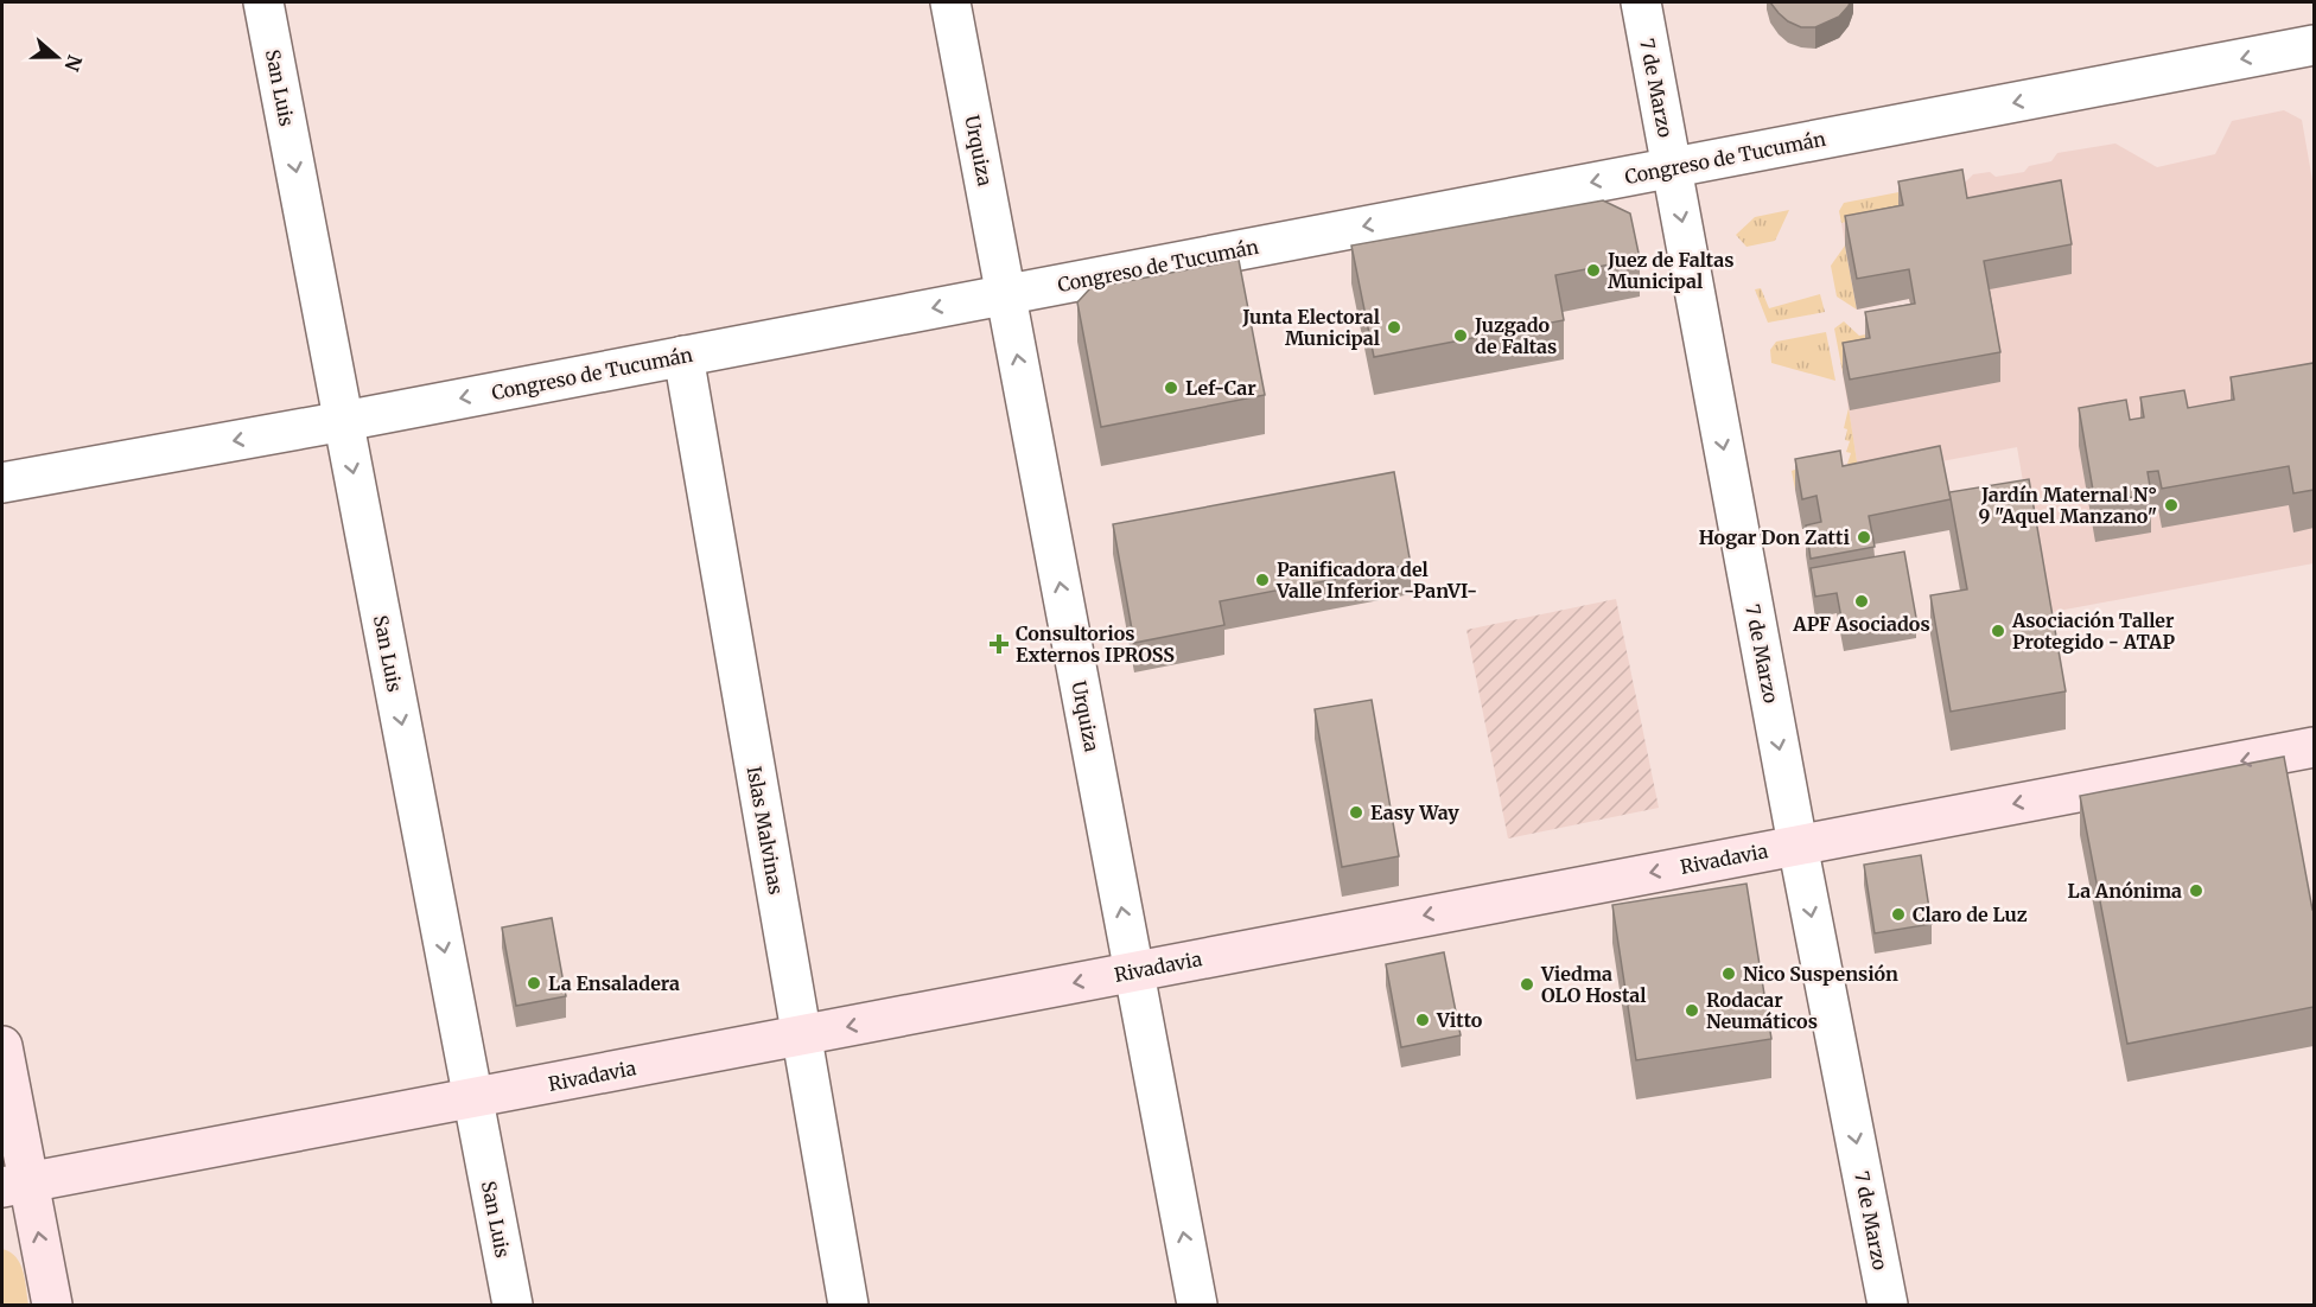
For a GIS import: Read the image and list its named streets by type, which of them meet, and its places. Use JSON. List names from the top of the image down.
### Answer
{
  "streets": {
    "main road": ["Rivadavia"],
    "street": [
      "San Luis",
      "7 de Marzo",
      "Urquiza",
      "Congreso de Tucumán",
      "Islas Malvinas"
    ]
  },
  "crossings": [
    ["San Luis", "Congreso de Tucumán"],
    ["San Luis", "Rivadavia"],
    ["7 de Marzo", "Congreso de Tucumán"],
    ["7 de Marzo", "Rivadavia"],
    ["Urquiza", "Congreso de Tucumán"],
    ["Urquiza", "Rivadavia"],
    ["Congreso de Tucumán", "Islas Malvinas"],
    ["Islas Malvinas", "Rivadavia"]
  ],
  "one_way": [
    "San Luis",
    "7 de Marzo",
    "Urquiza",
    "Congreso de Tucumán",
    "Rivadavia"
  ],
  "places": {
    "other": [
      "Juez de Faltas Municipal",
      "Junta Electoral Municipal",
      "Juzgado de Faltas",
      "Lef-Car",
      "Jardín Maternal N° 9 \"Aquel Manzano\"",
      "Hogar Don Zatti",
      "Panificadora del Valle Inferior -PanVI-",
      "APF Asociados",
      "Asociación Taller Protegido - ATAP",
      "Easy Way",
      "La Anónima",
      "Claro de Luz",
      "Nico Suspensión",
      "La Ensaladera",
      "Viedma OLO Hostal",
      "Rodacar Neumáticos",
      "Vitto"
    ],
    "health": ["Consultorios Externos IPROSS"]
  },
  "north": "right"
}
